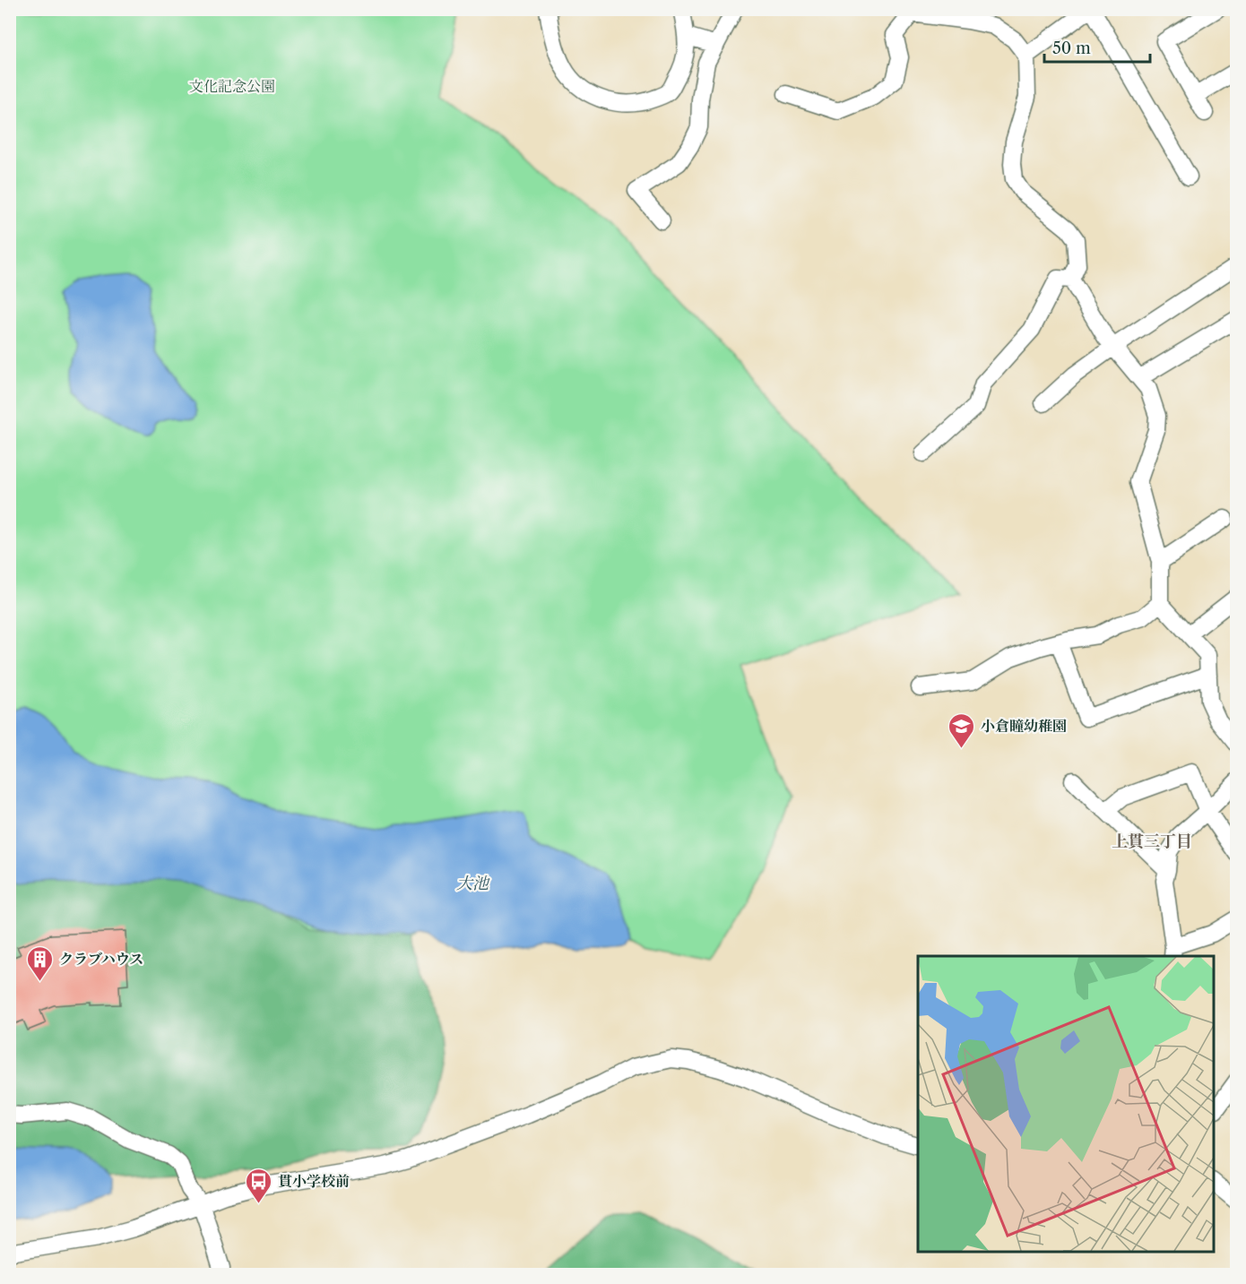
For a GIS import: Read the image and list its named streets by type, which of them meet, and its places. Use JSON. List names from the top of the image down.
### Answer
{
  "districts": ["上貫三丁目"],
  "water": ["大池"],
  "parks": ["文化記念公園"],
  "places": {
    "school or university": ["小倉瞳幼稚園"],
    "building": ["クラブハウス"],
    "bus stop": ["貫小学校前"]
  },
  "scale_bar": "50 m"
}
